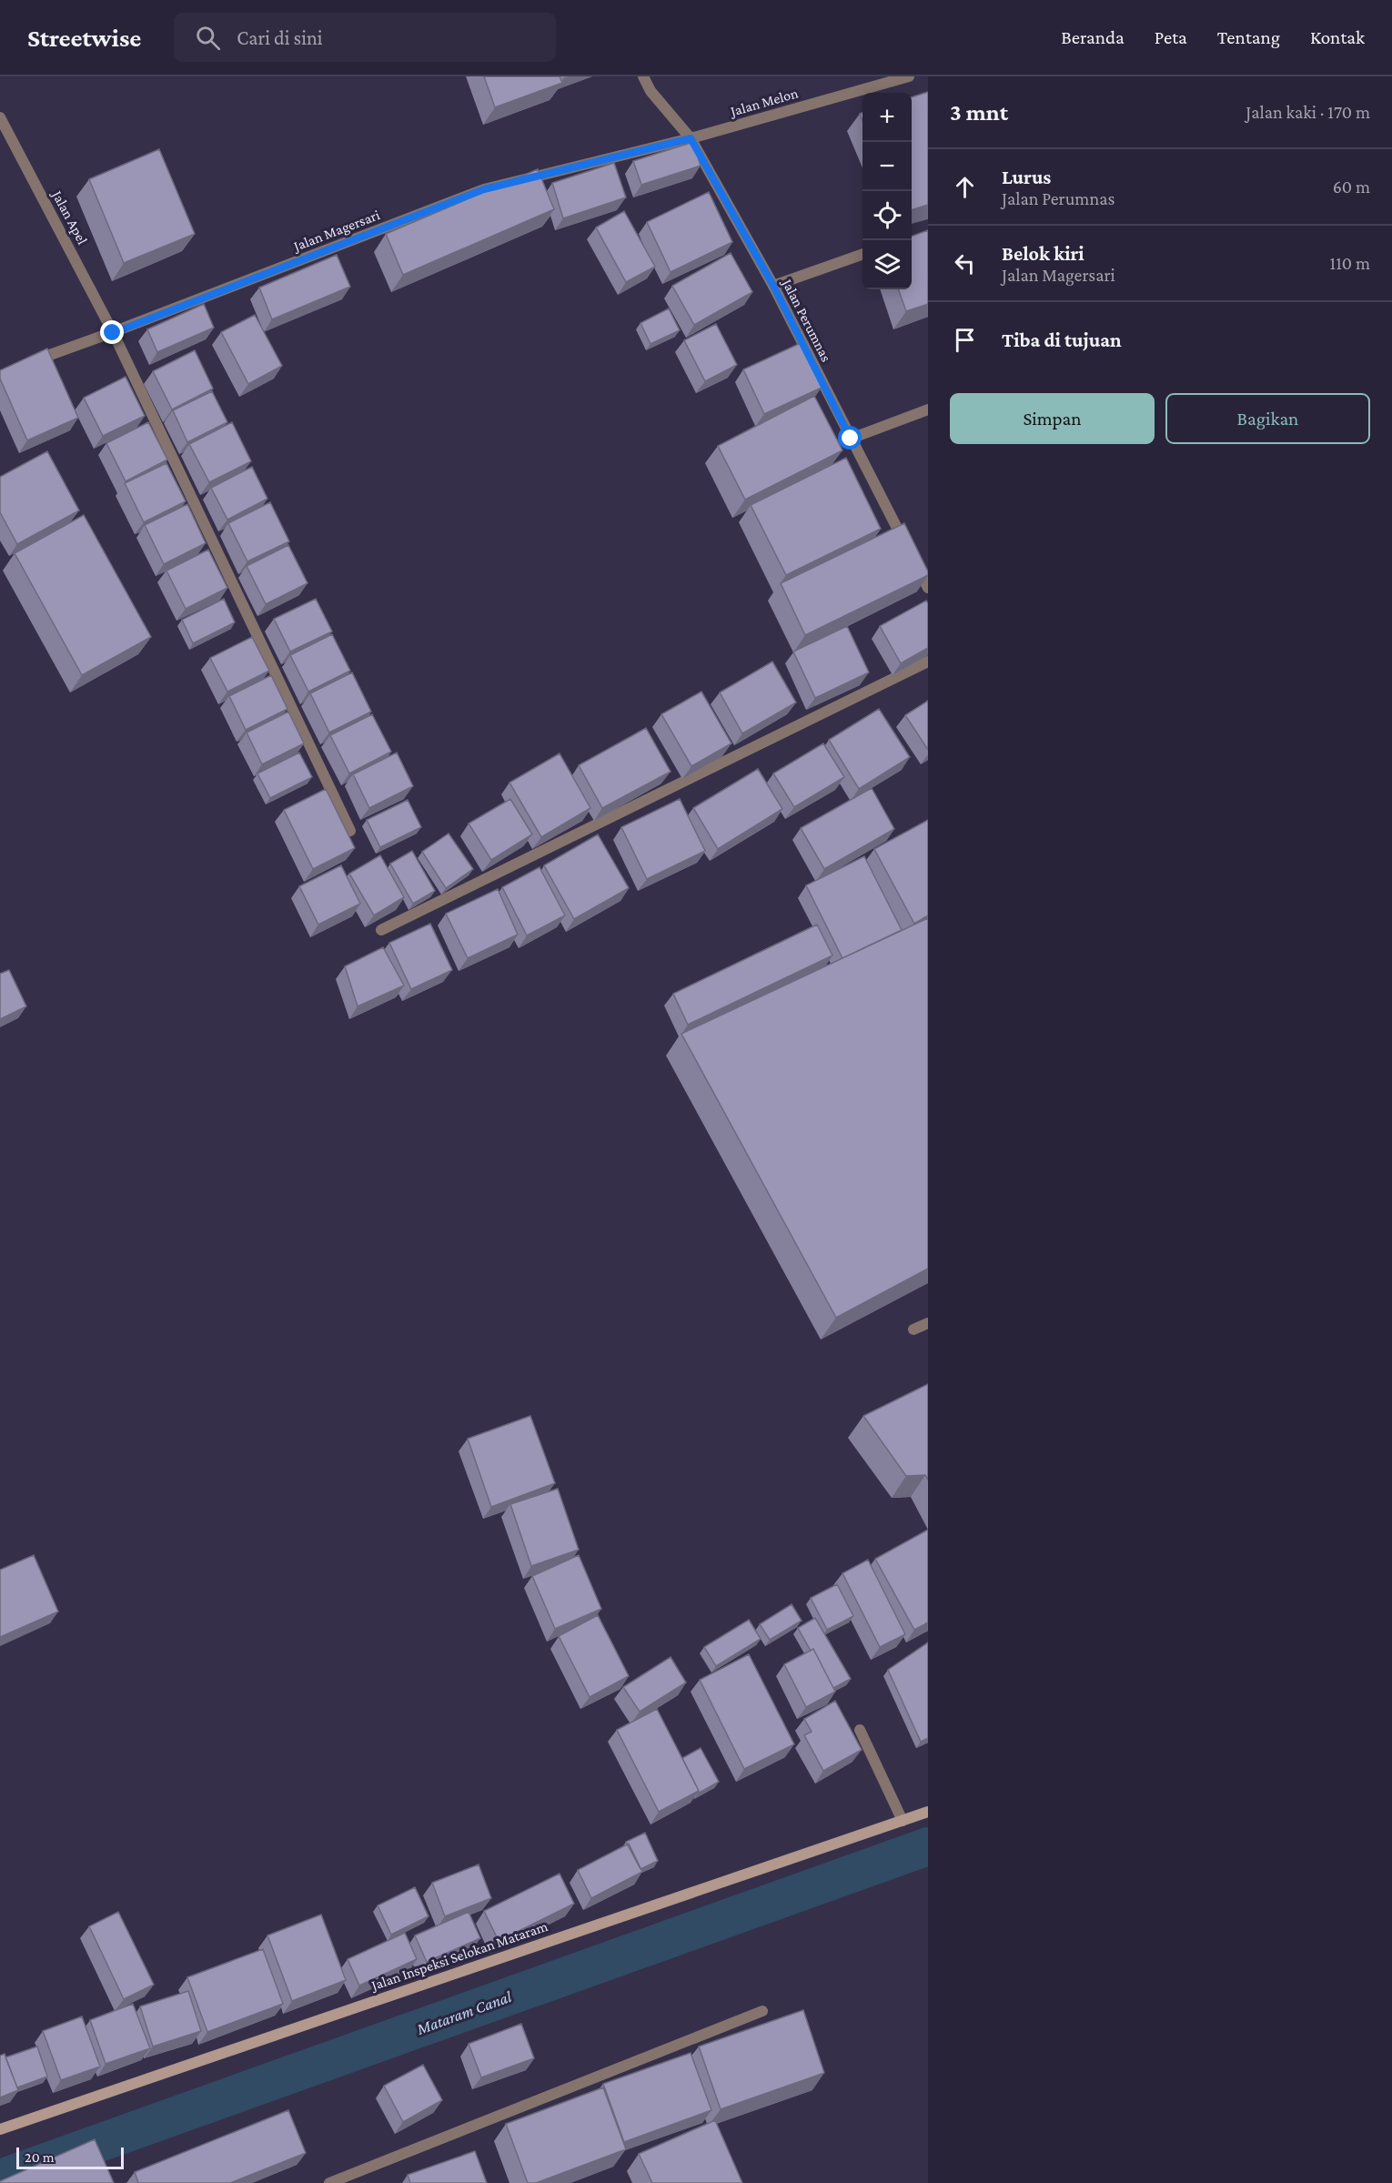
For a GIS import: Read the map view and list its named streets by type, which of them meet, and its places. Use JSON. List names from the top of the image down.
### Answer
{
  "streets": {
    "main road": ["Jalan Inspeksi Selokan Mataram"],
    "street": [
      "Jalan Melon",
      "Jalan Apel",
      "Jalan Magersari",
      "Jalan Perumnas"
    ]
  },
  "crossings": [
    ["Jalan Melon", "Jalan Magersari"],
    ["Jalan Melon", "Jalan Perumnas"],
    ["Jalan Apel", "Jalan Magersari"],
    ["Jalan Magersari", "Jalan Perumnas"]
  ],
  "water": ["Mataram Canal"],
  "scale_bar": "20 m",
  "page": {
    "header": "Streetwise",
    "search": "Cari di sini",
    "nav": [
      "Beranda",
      "Peta",
      "Tentang",
      "Kontak"
    ],
    "heading": ["3 mnt", "Jalan kaki · 170 m"],
    "map_buttons": ["+", "−"],
    "list": [
      ["Lurus", "Jalan Perumnas", "60 m"],
      ["Belok kiri", "Jalan Magersari", "110 m"],
      "Tiba di tujuan"
    ],
    "buttons": ["Simpan", "Bagikan"],
    "scale": "20 m"
  }
}
